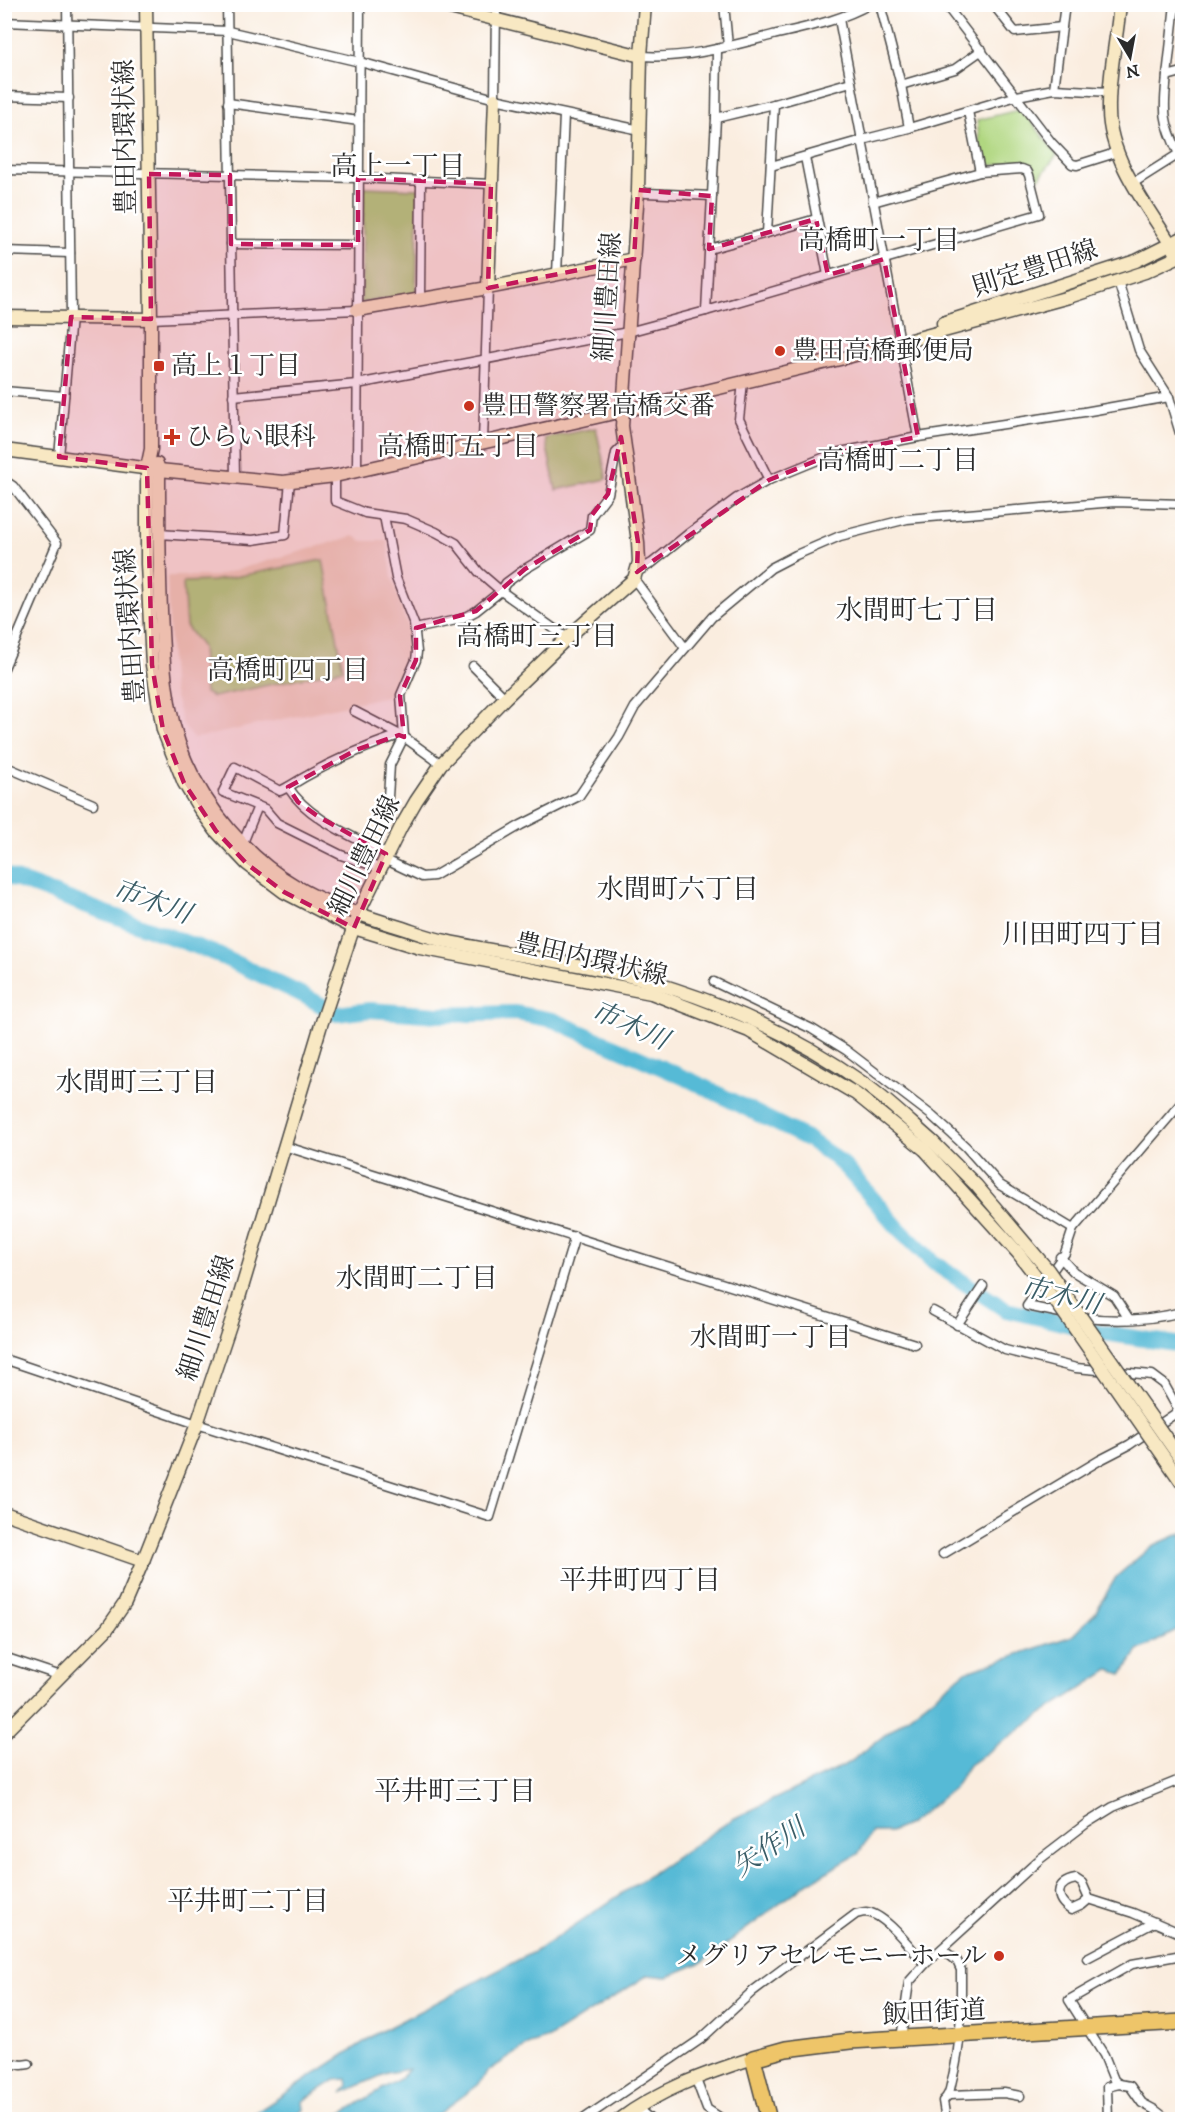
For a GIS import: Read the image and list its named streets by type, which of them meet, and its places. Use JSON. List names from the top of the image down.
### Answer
{
  "streets": {
    "highway": ["飯田街道"],
    "street": ["豊田内環状線", "則定豊田線", "細川豊田線"]
  },
  "crossings": [
    ["豊田内環状線", "則定豊田線"],
    ["豊田内環状線", "細川豊田線"],
    ["則定豊田線", "細川豊田線"]
  ],
  "districts": [
    "高上一丁目",
    "高橋町一丁目",
    "高橋町五丁目",
    "高橋町二丁目",
    "水間町七丁目",
    "高橋町三丁目",
    "高橋町四丁目",
    "水間町六丁目",
    "川田町四丁目",
    "水間町三丁目",
    "水間町二丁目",
    "水間町一丁目",
    "平井町四丁目",
    "平井町三丁目",
    "平井町二丁目"
  ],
  "water": ["市木川", "矢作川"],
  "places": {
    "other": ["豊田高橋郵便局", "豊田警察署高橋交番", "メグリアセレモニーホール"],
    "transit": ["高上１丁目"],
    "health": ["ひらい眼科"]
  },
  "north": "bottom"
}
